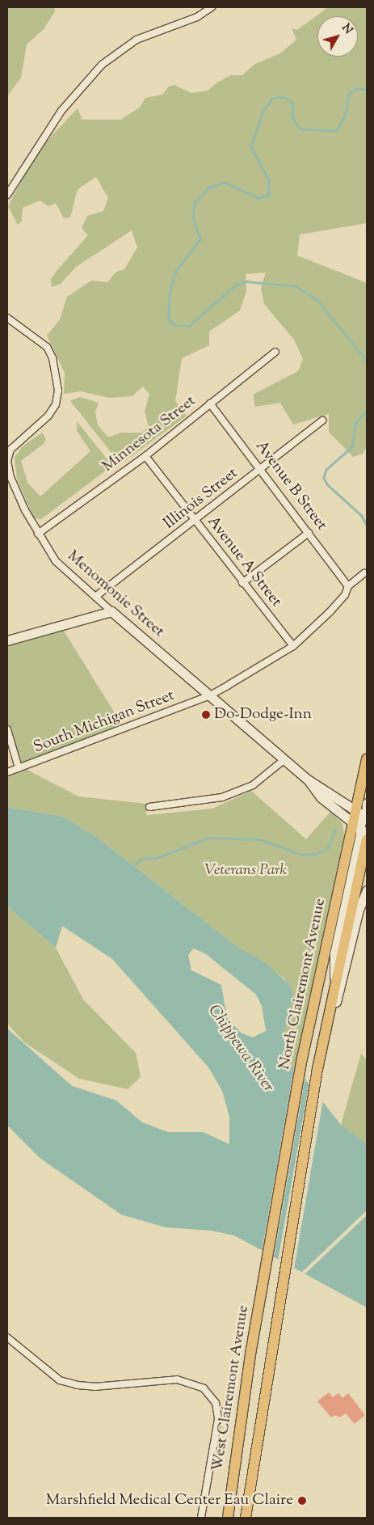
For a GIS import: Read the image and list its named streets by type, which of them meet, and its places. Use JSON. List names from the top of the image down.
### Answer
{
  "streets": {
    "main road": ["Menomonie Street", "North Clairemont Avenue", "West Clairemont Avenue"],
    "street": [
      "Minnesota Street",
      "Avenue B Street",
      "Illinois Street",
      "Avenue A Street",
      "South Michigan Street"
    ]
  },
  "crossings": [
    ["Minnesota Street", "Avenue B Street"],
    ["Minnesota Street", "Avenue A Street"],
    ["Minnesota Street", "Menomonie Street"],
    ["Avenue B Street", "Illinois Street"],
    ["Avenue B Street", "South Michigan Street"],
    ["Illinois Street", "Avenue A Street"],
    ["Illinois Street", "Menomonie Street"],
    ["Avenue A Street", "South Michigan Street"],
    ["Menomonie Street", "South Michigan Street"],
    ["Menomonie Street", "North Clairemont Avenue"],
    ["North Clairemont Avenue", "West Clairemont Avenue"]
  ],
  "water": ["Chippewa River"],
  "parks": ["Veterans Park"],
  "places": ["Do-Dodge-Inn", "Marshfield Medical Center Eau Claire"],
  "north": "top right"
}
